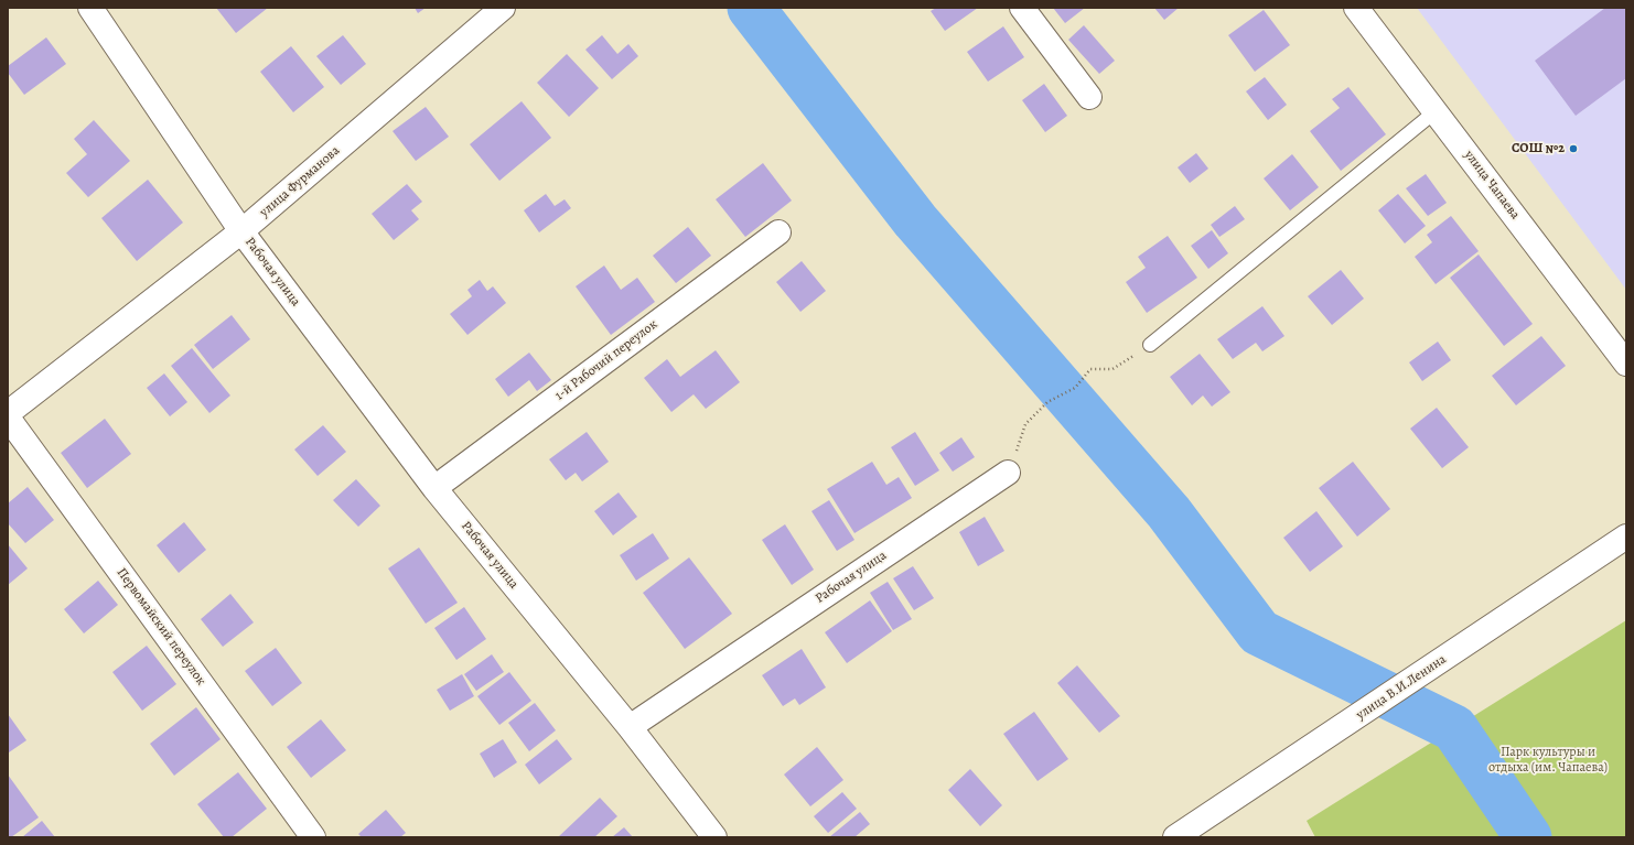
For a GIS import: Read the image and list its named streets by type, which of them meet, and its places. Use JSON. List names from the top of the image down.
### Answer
{
  "streets": {
    "street": [
      "улица Фурманова",
      "улица Чапаева",
      "Рабочая улица",
      "1-й Рабочий переулок",
      "Первомайский переулок",
      "улица В.И.Ленина"
    ]
  },
  "crossings": [
    ["улица Фурманова", "Рабочая улица"],
    ["Рабочая улица", "1-й Рабочий переулок"]
  ],
  "parks": ["Парк культуры и отдыха (им. Чапаева)"],
  "places": ["СОШ №2"]
}
